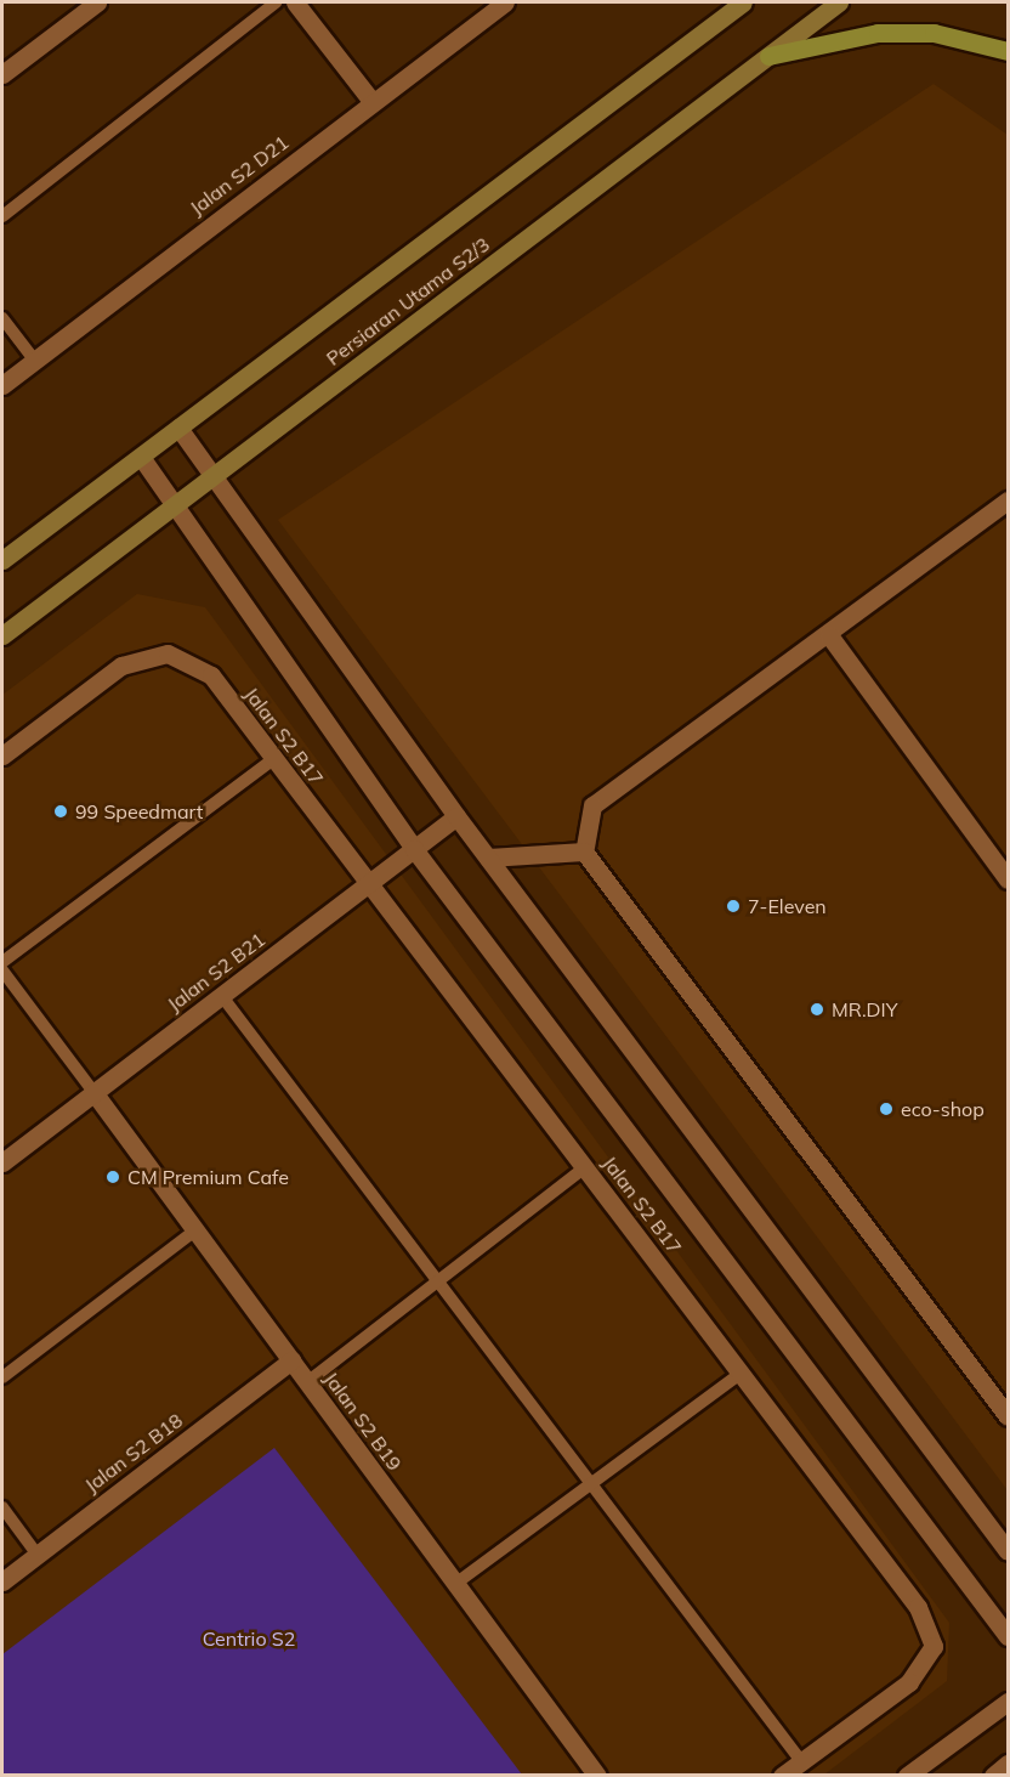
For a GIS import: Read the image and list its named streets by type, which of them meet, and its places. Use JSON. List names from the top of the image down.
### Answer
{
  "streets": {
    "main road": ["Persiaran Utama S2/3"],
    "street": [
      "Jalan S2 D21",
      "Jalan S2 B17",
      "Jalan S2 B21",
      "Jalan S2 B19",
      "Jalan S2 B18"
    ]
  },
  "crossings": [
    ["Jalan S2 B17", "Jalan S2 B21"],
    ["Jalan S2 B21", "Jalan S2 B19"],
    ["Jalan S2 B19", "Jalan S2 B18"]
  ],
  "parks": ["Centrio S2"],
  "places": [
    "99 Speedmart",
    "7-Eleven",
    "MR.DIY",
    "eco-shop",
    "CM Premium Cafe"
  ]
}
